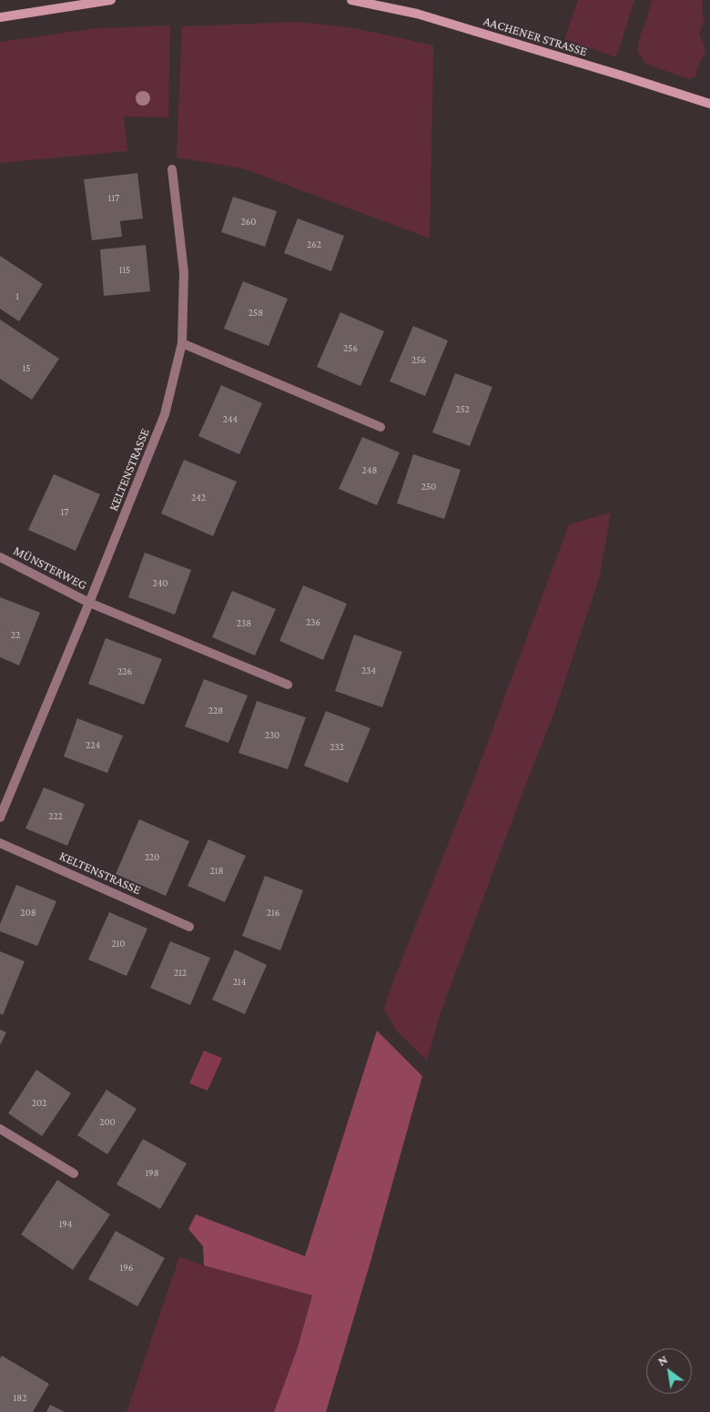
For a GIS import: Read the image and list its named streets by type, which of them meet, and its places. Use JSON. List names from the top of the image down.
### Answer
{
  "streets": {
    "main road": ["AACHENER STRASSE"],
    "street": ["KELTENSTRASSE", "MÜNSTERWEG"]
  },
  "crossings": [
    ["KELTENSTRASSE", "MÜNSTERWEG"]
  ],
  "house_numbers": [
    "117",
    "260",
    "262",
    "115",
    "1",
    "258",
    "256",
    "256",
    "15",
    "252",
    "244",
    "248",
    "250",
    "242",
    "17",
    "240",
    "236",
    "238",
    "22",
    "234",
    "226",
    "228",
    "230",
    "224",
    "232",
    "222",
    "220",
    "218",
    "208",
    "216",
    "210",
    "212",
    "214",
    "202",
    "200",
    "198",
    "194",
    "196",
    "182"
  ],
  "north": "top left"
}
